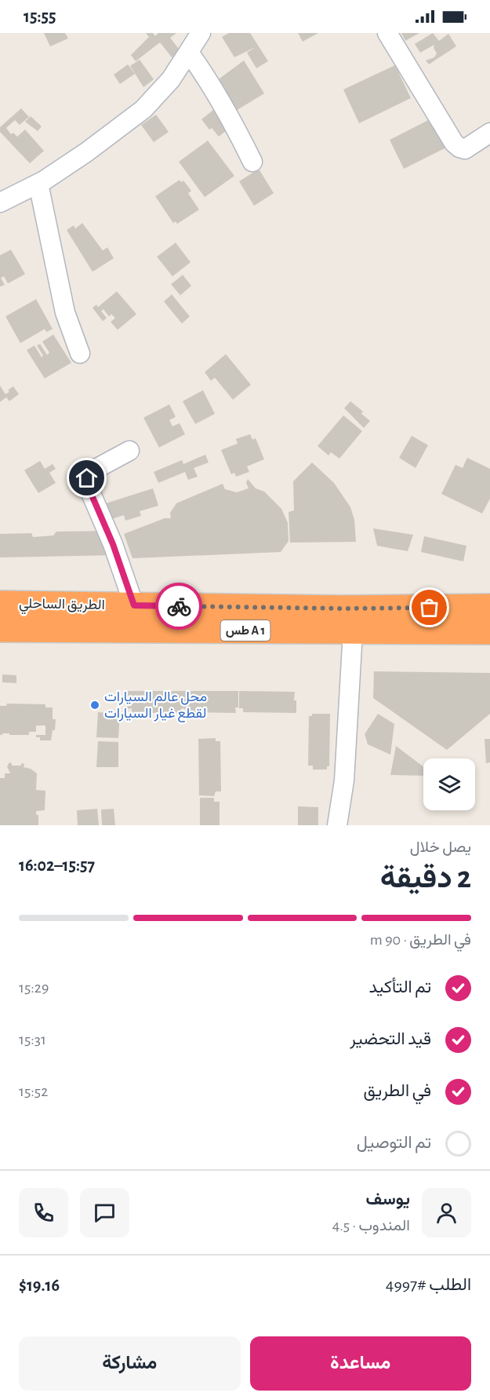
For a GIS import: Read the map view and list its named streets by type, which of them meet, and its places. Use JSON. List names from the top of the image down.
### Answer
{
  "streets": {
    "highway": ["الطريق الساحلي", "طس A 1"]
  },
  "places": ["محل عالم السيارات لقطع غيار السيارات"],
  "page": {
    "status": "15:55",
    "heading": ["2 دقيقة", "يصل خلال", "15:57–16:02"],
    "panel": [
      "يوسف",
      "المندوب · 4.5",
      "الطلب #4997",
      "$19.16"
    ],
    "bar": "في الطريق · 90 m",
    "list": [
      ["تم التأكيد", "15:29"],
      ["قيد التحضير", "15:31"],
      ["في الطريق", "15:52"],
      "تم التوصيل"
    ],
    "buttons": ["مساعدة", "مشاركة"]
  }
}
